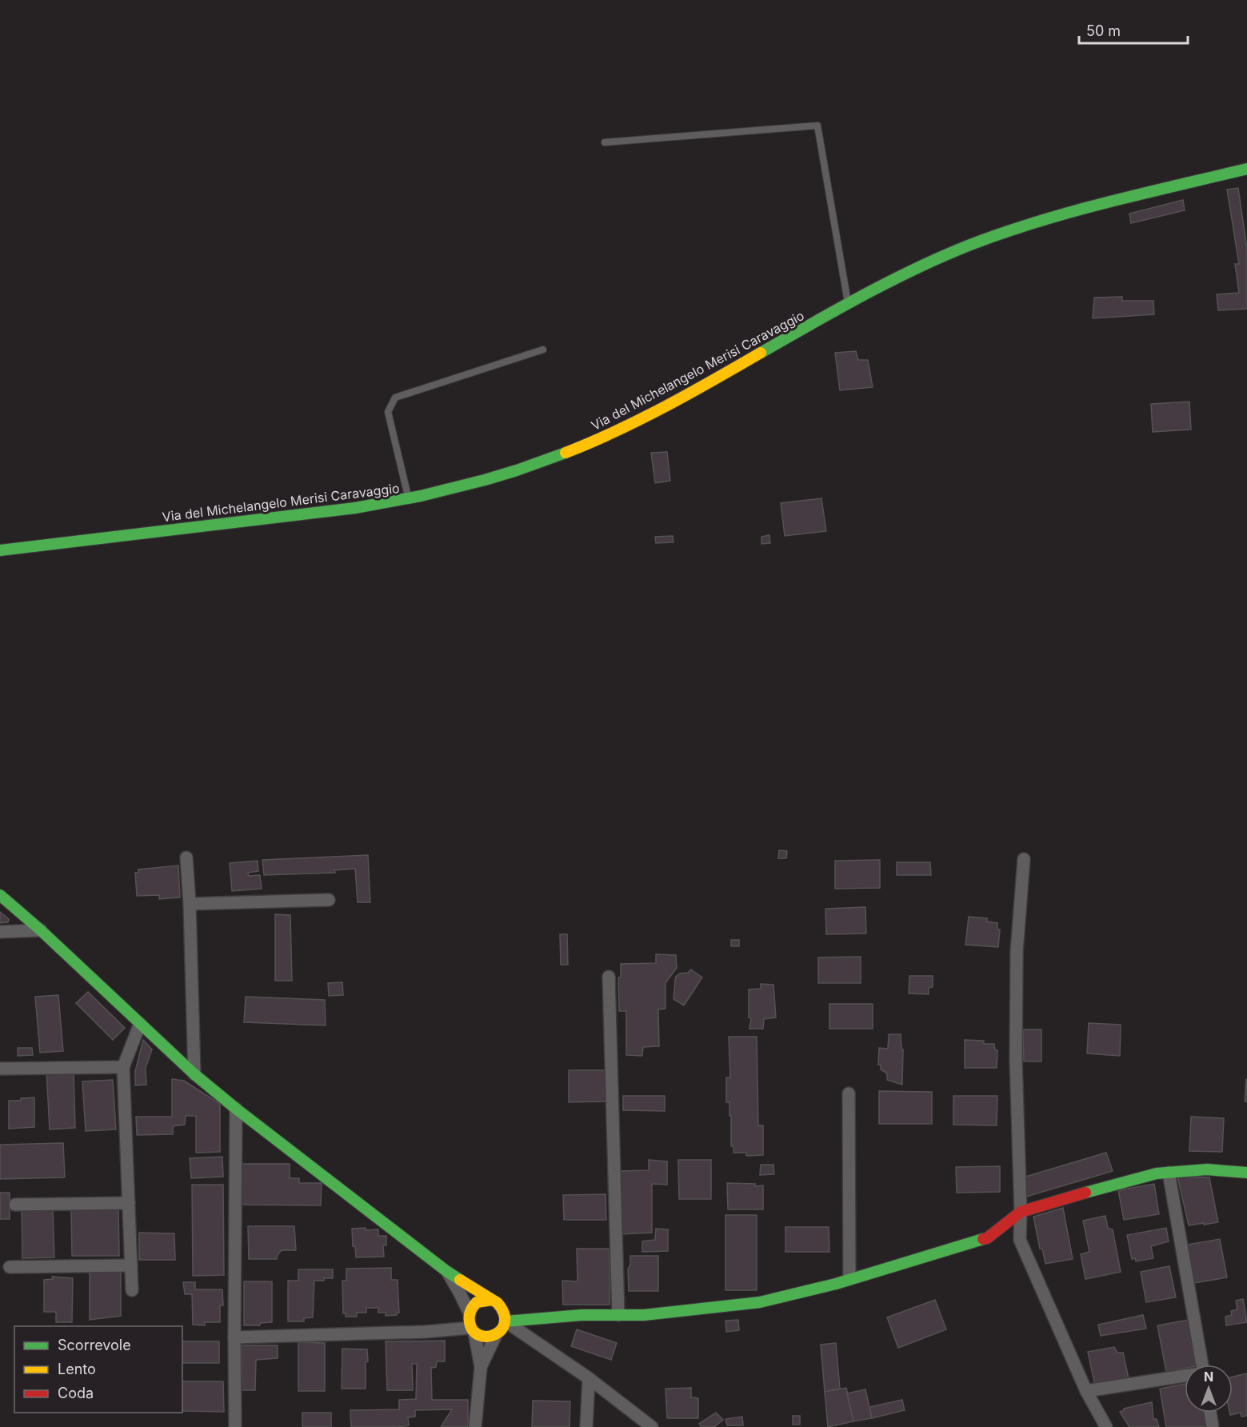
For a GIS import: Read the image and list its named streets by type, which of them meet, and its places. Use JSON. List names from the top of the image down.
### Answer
{
  "streets": {
    "street": ["Via del Michelangelo Merisi Caravaggio"]
  },
  "legend": ["Scorrevole", "Lento", "Coda"],
  "scale_bar": "50 m",
  "north": "top"
}
